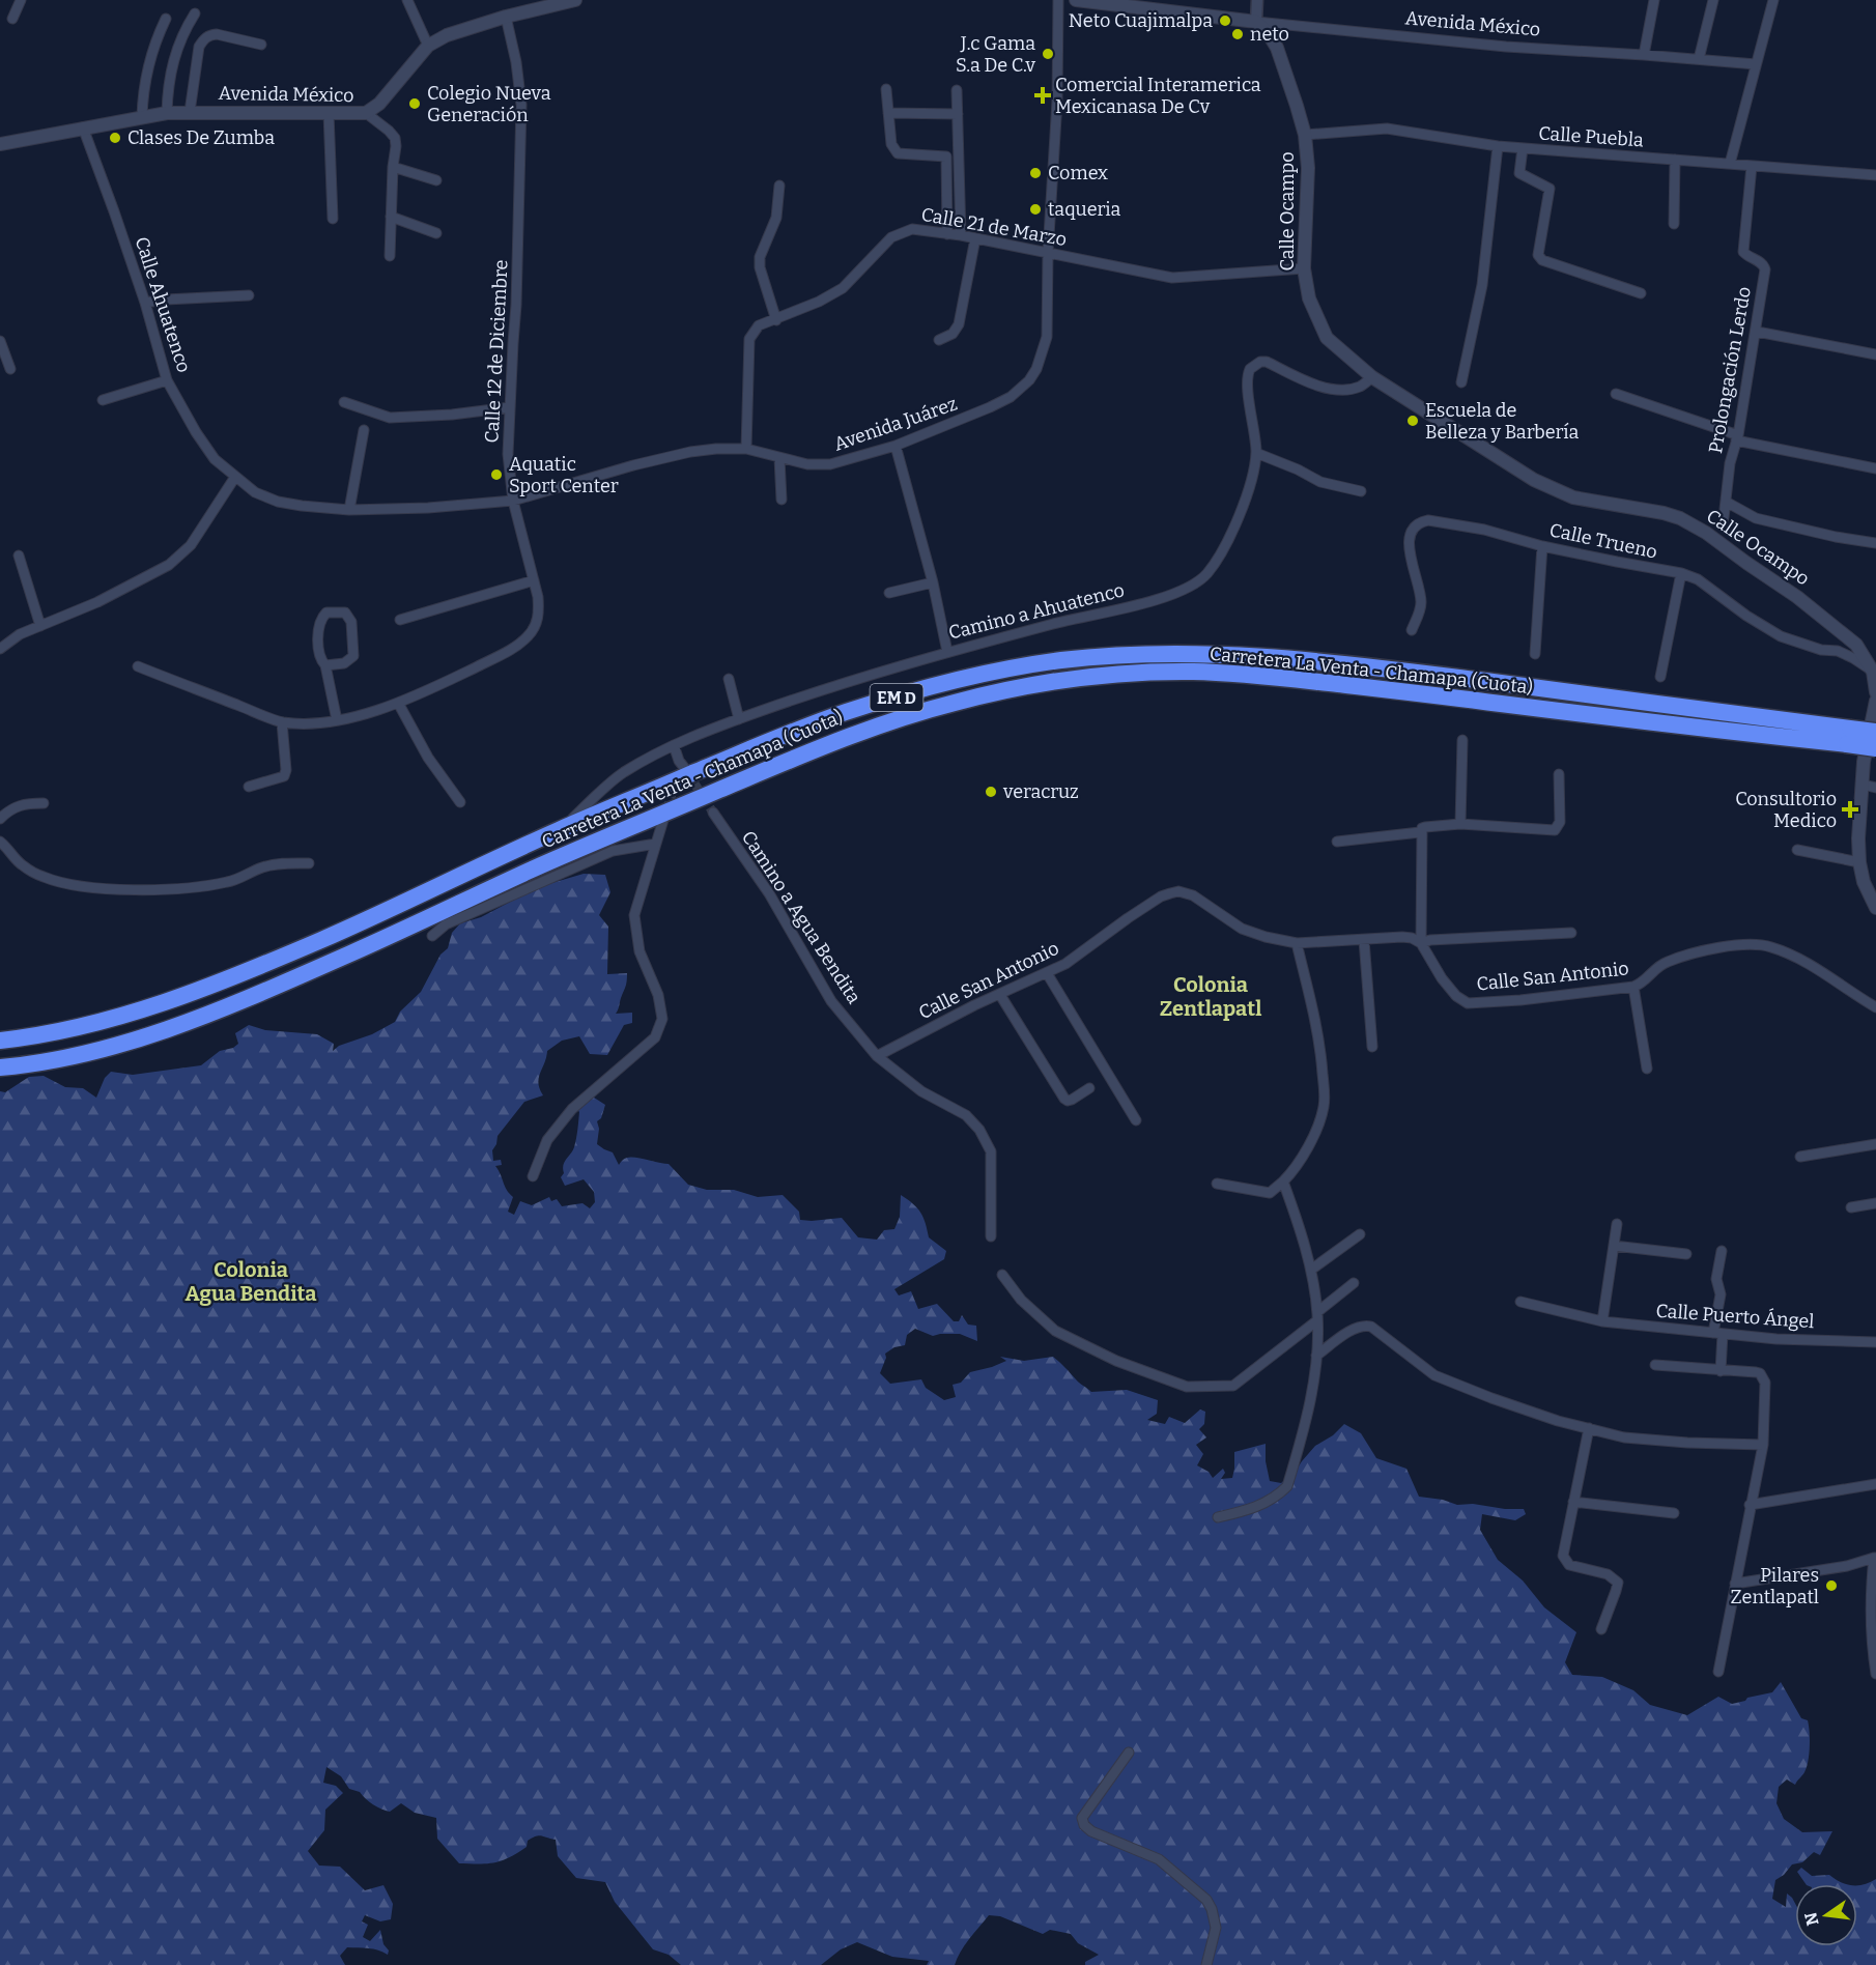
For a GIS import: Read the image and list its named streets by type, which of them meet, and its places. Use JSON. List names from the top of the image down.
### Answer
{
  "streets": {
    "highway": ["Carretera La Venta - Chamapa (Cuota)", "EM D"],
    "main road": ["Avenida México", "Calle Ocampo"],
    "street": [
      "Calle Puebla",
      "Calle 21 de Marzo",
      "Calle Ahuatenco",
      "Calle 12 de Diciembre",
      "Prolongación Lerdo",
      "Avenida Juárez",
      "Calle Trueno",
      "Camino a Ahuatenco",
      "Camino a Agua Bendita",
      "Calle San Antonio",
      "Calle Puerto Ángel"
    ]
  },
  "crossings": [
    ["Avenida México", "Calle Ocampo"],
    ["Avenida México", "Calle Ahuatenco"],
    ["Avenida México", "Calle 12 de Diciembre"],
    ["Calle Puebla", "Calle Ocampo"],
    ["Calle Puebla", "Prolongación Lerdo"],
    ["Calle Ocampo", "Calle 21 de Marzo"],
    ["Calle Ocampo", "Calle Trueno"],
    ["Calle Ocampo", "Camino a Ahuatenco"],
    ["Calle 21 de Marzo", "Avenida Juárez"],
    ["Calle Ahuatenco", "Avenida Juárez"],
    ["Calle 12 de Diciembre", "Avenida Juárez"],
    ["Camino a Ahuatenco", "Carretera La Venta - Chamapa (Cuota)"],
    ["Camino a Agua Bendita", "Calle San Antonio"]
  ],
  "districts": ["Colonia Zentlapatl", "Colonia Agua Bendita"],
  "places": {
    "other": [
      "Neto Cuajimalpa",
      "neto",
      "J.c Gama S.a De C.v",
      "Colegio Nueva Generación",
      "Clases De Zumba",
      "Comex",
      "taqueria",
      "Escuela de Belleza y Barbería",
      "Aquatic Sport Center",
      "veracruz",
      "Pilares Zentlapatl"
    ],
    "health": ["Comercial Interamerica Mexicanasa De Cv", "Consultorio Medico"]
  },
  "north": "left"
}
